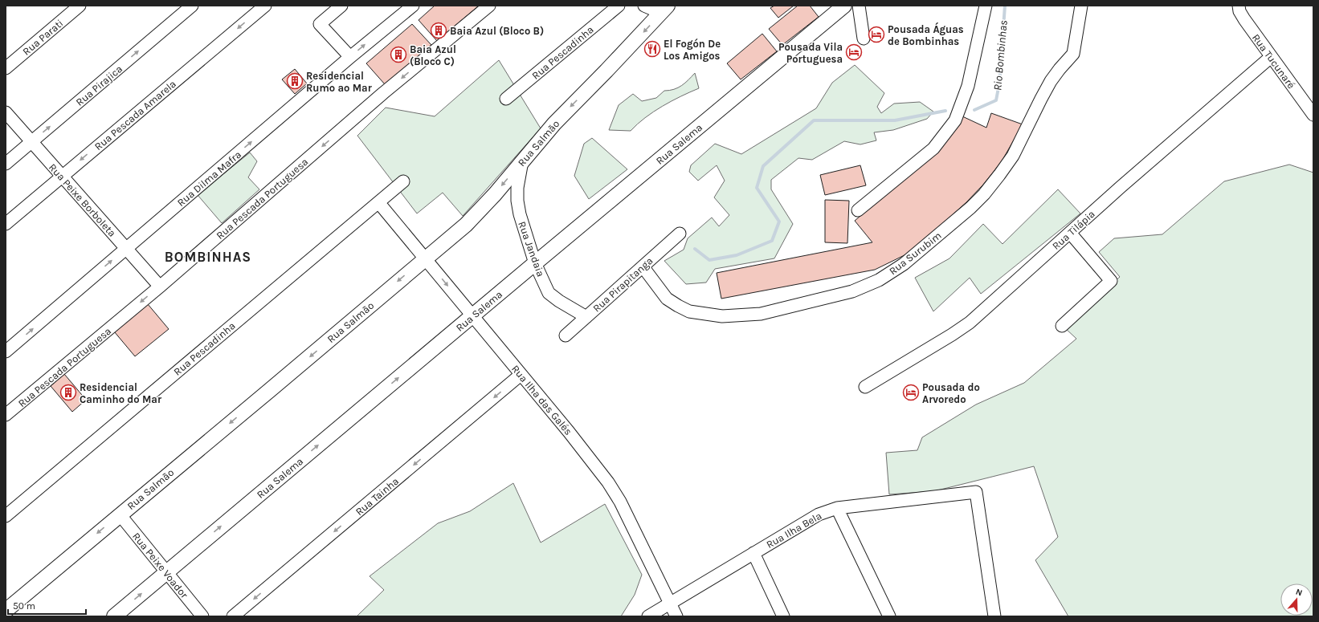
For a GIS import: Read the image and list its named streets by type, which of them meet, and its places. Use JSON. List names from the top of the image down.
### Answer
{
  "streets": {
    "main road": ["Rua Salmão", "Rua Salema"],
    "street": [
      "Rua Parati",
      "Rua Pescadinha",
      "Rua Tucunaré",
      "Rua Pirajica",
      "Rua Pescada Amarela",
      "Rua Dilma Mafra",
      "Rua Pescada Portuguesa",
      "Rua Peixe Borboleta",
      "Rua Tilápia",
      "Rua Jandaia",
      "Rua Surubim",
      "Rua Pirapitanga",
      "Rua Ilha das Galés",
      "Rua Tainha",
      "Rua Ilha Bela",
      "Rua Peixe Voador"
    ]
  },
  "crossings": [
    ["Rua Pescadinha", "Rua Ilha das Galés"],
    ["Rua Tucunaré", "Rua Tilápia"],
    ["Rua Pirajica", "Rua Peixe Borboleta"],
    ["Rua Pescada Amarela", "Rua Peixe Borboleta"],
    ["Rua Salmão", "Rua Jandaia"],
    ["Rua Salmão", "Rua Ilha das Galés"],
    ["Rua Salmão", "Rua Peixe Voador"],
    ["Rua Salema", "Rua Jandaia"],
    ["Rua Salema", "Rua Ilha das Galés"],
    ["Rua Salema", "Rua Peixe Voador"],
    ["Rua Dilma Mafra", "Rua Peixe Borboleta"],
    ["Rua Pescada Portuguesa", "Rua Peixe Borboleta"],
    ["Rua Jandaia", "Rua Pirapitanga"],
    ["Rua Surubim", "Rua Pirapitanga"],
    ["Rua Ilha das Galés", "Rua Tainha"],
    ["Rua Ilha das Galés", "Rua Ilha Bela"]
  ],
  "one_way": [
    "Rua Pirajica",
    "Rua Pescada Amarela",
    "Rua Salmão",
    "Rua Salema",
    "Rua Dilma Mafra",
    "Rua Pescada Portuguesa",
    "Rua Tainha"
  ],
  "districts": ["BOMBINHAS"],
  "water": ["Rio Bombinhas"],
  "places": {
    "building": [
      "Baia Azul (Bloco B)",
      "Baia Azul (Bloco C)",
      "Residencial Rumo ao Mar",
      "Residencial Caminho do Mar"
    ],
    "hotel": ["Pousada Águas de Bombinhas", "Pousada Vila Portuguesa", "Pousada do Arvoredo"],
    "restaurant": ["El Fogón De Los Amigos"]
  },
  "scale_bar": "50 m",
  "north": "top"
}
